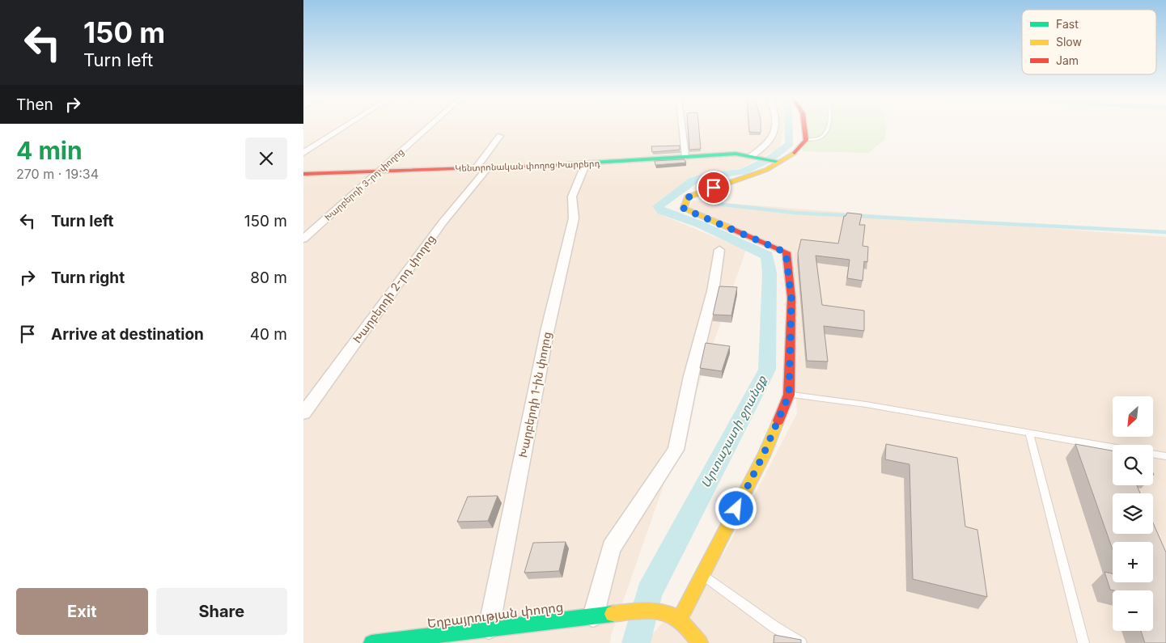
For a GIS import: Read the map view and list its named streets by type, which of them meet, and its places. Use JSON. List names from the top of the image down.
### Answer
{
  "streets": {
    "street": [
      "Կենտրոնական փողոց Խարբերդ",
      "Խարբերդի 3-րդ փողոց",
      "Խարբերդի 2-րդ փողոց",
      "Խարբերդի 1-ին փողոց",
      "Եղբայրության փողոց"
    ]
  },
  "crossings": [
    ["Կենտրոնական փողոց Խարբերդ", "Խարբերդի 3-րդ փողոց"],
    ["Կենտրոնական փողոց Խարբերդ", "Խարբերդի 2-րդ փողոց"],
    ["Կենտրոնական փողոց Խարբերդ", "Խարբերդի 1-ին փողոց"],
    ["Խարբերդի 1-ին փողոց", "Եղբայրության փողոց"]
  ],
  "water": ["Արտաշատի ջրանցք"],
  "legend": ["Fast", "Slow", "Jam"],
  "north": "bottom left",
  "page": {
    "turn": ["150 m", "Turn left"],
    "then": "Then",
    "heading": ["4 min", "270 m · 19:34"],
    "list": [
      {
        "name": "Turn left",
        "value": "150 m"
      },
      {
        "name": "Turn right",
        "value": "80 m"
      },
      {
        "name": "Arrive at destination",
        "value": "40 m"
      }
    ],
    "map_buttons": ["+", "−"],
    "buttons": ["Exit", "Share"]
  }
}
